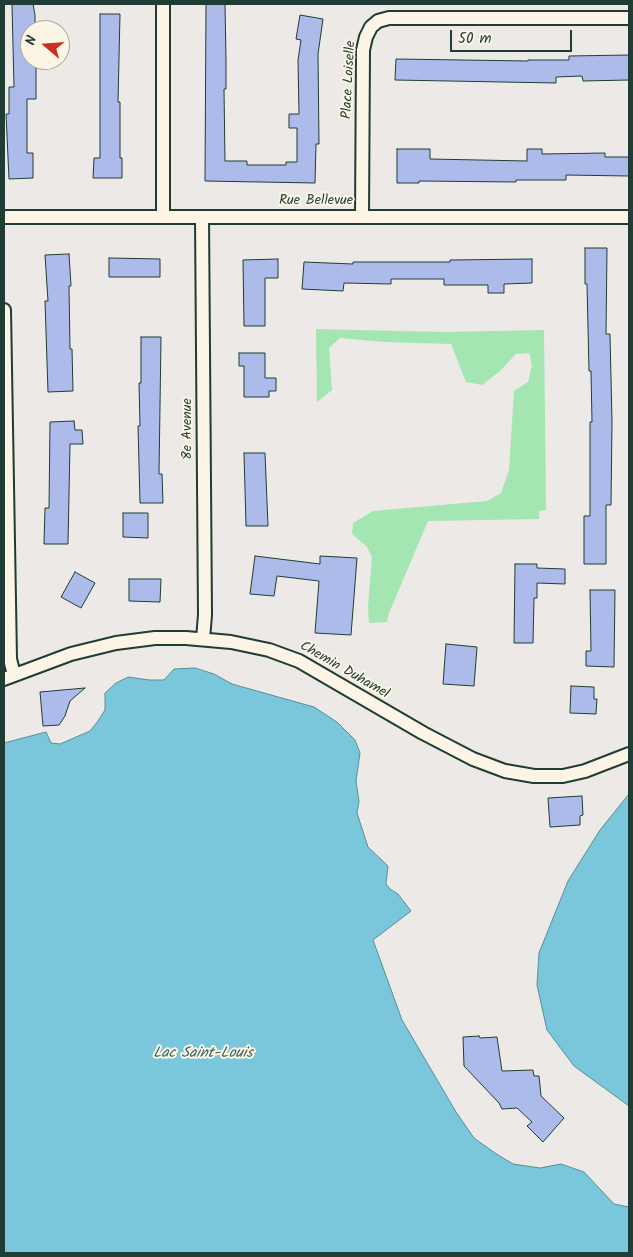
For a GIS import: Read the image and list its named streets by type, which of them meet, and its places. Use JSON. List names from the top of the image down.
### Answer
{
  "streets": {
    "street": [
      "Place Loiselle",
      "Rue Bellevue",
      "8e Avenue",
      "Chemin Duhamel"
    ]
  },
  "crossings": [
    ["Place Loiselle", "Rue Bellevue"],
    ["Rue Bellevue", "8e Avenue"],
    ["8e Avenue", "Chemin Duhamel"]
  ],
  "water": ["Lac Saint-Louis"],
  "scale_bar": "50 m",
  "north": "left"
}
